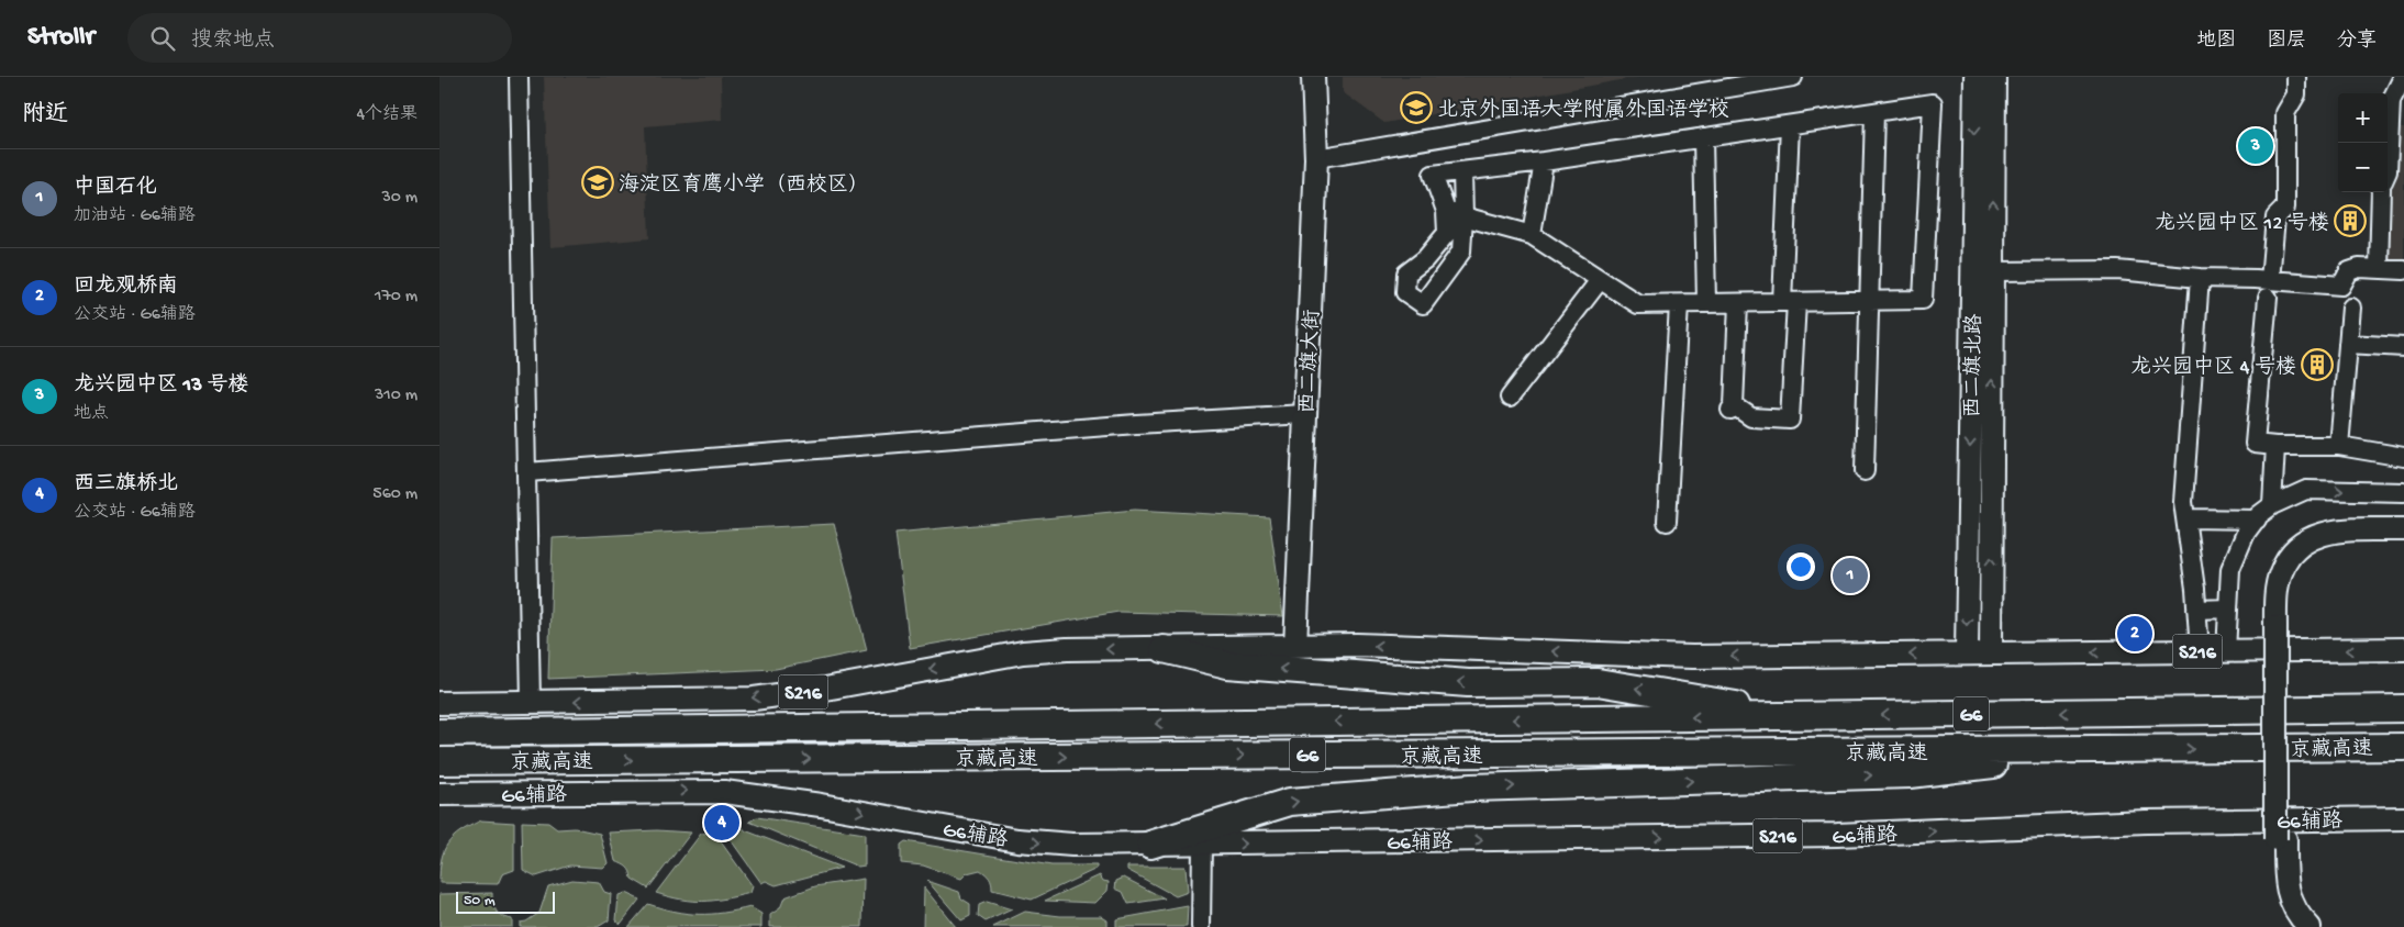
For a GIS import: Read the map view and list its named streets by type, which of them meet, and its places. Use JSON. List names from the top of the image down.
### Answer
{
  "streets": {
    "highway": ["G6", "京藏高速"],
    "main road": [
      "西二旗大街",
      "西二旗北路",
      "S216",
      "G6辅路"
    ]
  },
  "crossings": [
    ["西二旗大街", "S216"],
    ["西二旗北路", "S216"]
  ],
  "places": {
    "school or university": ["北京外国语大学附属外国语学校", "海淀区育鹰小学（西校区）"],
    "building": ["龙兴园中区 12 号楼", "龙兴园中区 4 号楼"]
  },
  "scale_bar": "50 m",
  "page": {
    "header": "Strollr",
    "search": "搜索地点",
    "nav": ["地图", "图层", "分享"],
    "heading": ["附近", "4个结果"],
    "map_buttons": ["+", "−"],
    "pins": [
      "3",
      "1",
      "2",
      "4"
    ],
    "list": [
      {
        "mark": "1",
        "name": "中国石化",
        "note": "加油站 · G6辅路",
        "value": "30 m"
      },
      {
        "mark": "2",
        "name": "回龙观桥南",
        "note": "公交站 · G6辅路",
        "value": "170 m"
      },
      {
        "mark": "3",
        "name": "龙兴园中区 13 号楼",
        "note": "地点",
        "value": "310 m"
      },
      {
        "mark": "4",
        "name": "西三旗桥北",
        "note": "公交站 · G6辅路",
        "value": "560 m"
      }
    ],
    "scale": "50 m"
  }
}
